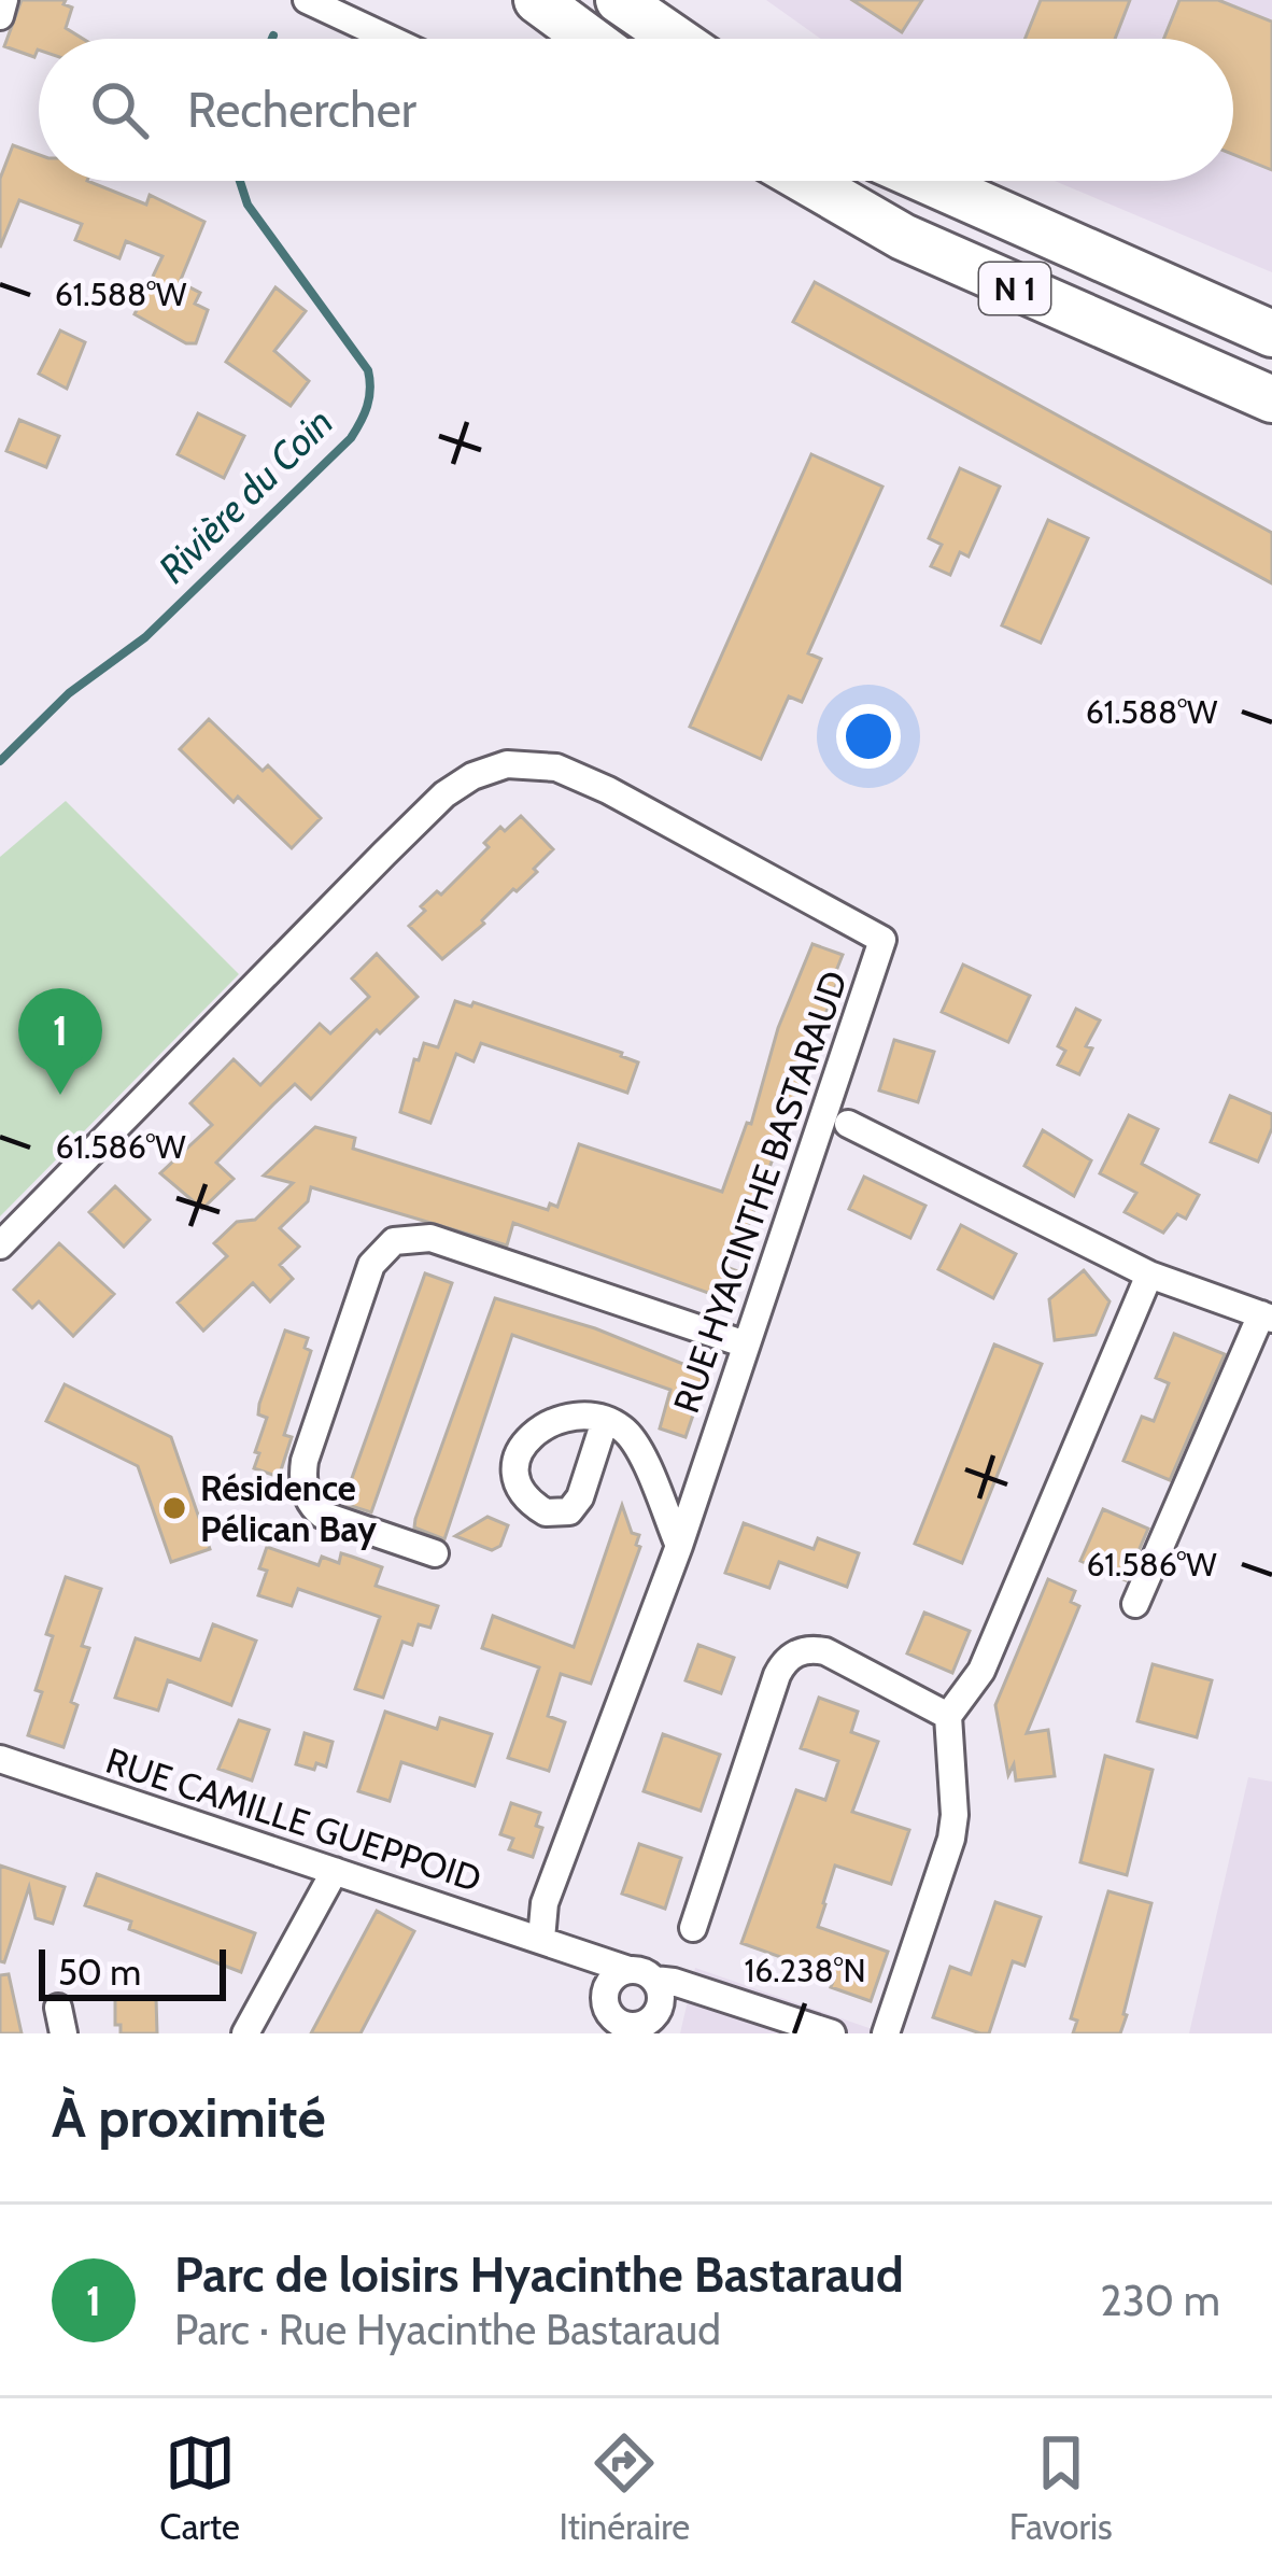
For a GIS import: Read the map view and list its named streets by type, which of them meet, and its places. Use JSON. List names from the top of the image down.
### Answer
{
  "streets": {
    "highway": ["N 1"],
    "street": ["RUE HYACINTHE BASTARAUD", "RUE CAMILLE GUEPPOID"]
  },
  "crossings": [
    ["RUE HYACINTHE BASTARAUD", "RUE CAMILLE GUEPPOID"]
  ],
  "water": ["Rivière du Coin"],
  "places": ["Résidence Pélican Bay"],
  "scale_bar": "50 m",
  "page": {
    "search": "Rechercher",
    "pins": "1",
    "scale": "50 m",
    "heading": "À proximité",
    "list": [
      {
        "mark": "1",
        "name": "Parc de loisirs Hyacinthe Bastaraud",
        "note": "Parc · Rue Hyacinthe Bastaraud",
        "value": "230 m"
      }
    ],
    "nav": ["Carte", "Itinéraire", "Favoris"]
  },
  "coordinates": ["61.588°W", "61.586°W", "16.238°N"]
}
